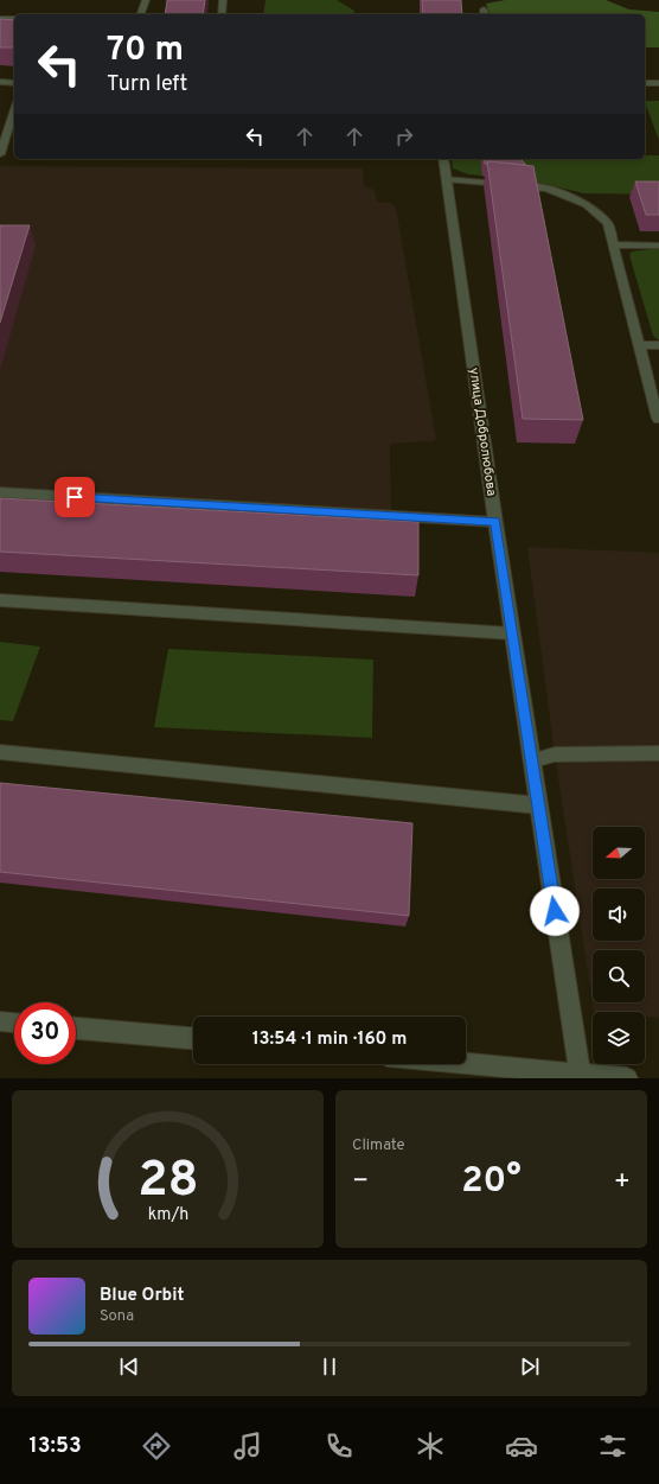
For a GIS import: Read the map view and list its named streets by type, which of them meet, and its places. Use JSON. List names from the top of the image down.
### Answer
{
  "streets": {
    "street": ["улица Добролюбова"]
  },
  "north": "left",
  "page": {
    "turn": ["70 m", "Turn left"],
    "limit": "30",
    "trip": "13:54 · 1 min · 160 m",
    "tile": "Climate",
    "heat": ["−", "20°", "+"],
    "song": ["Blue Orbit", "Sona"],
    "tabs": "13:53",
    "gauge": ["28", "km/h"]
  }
}
